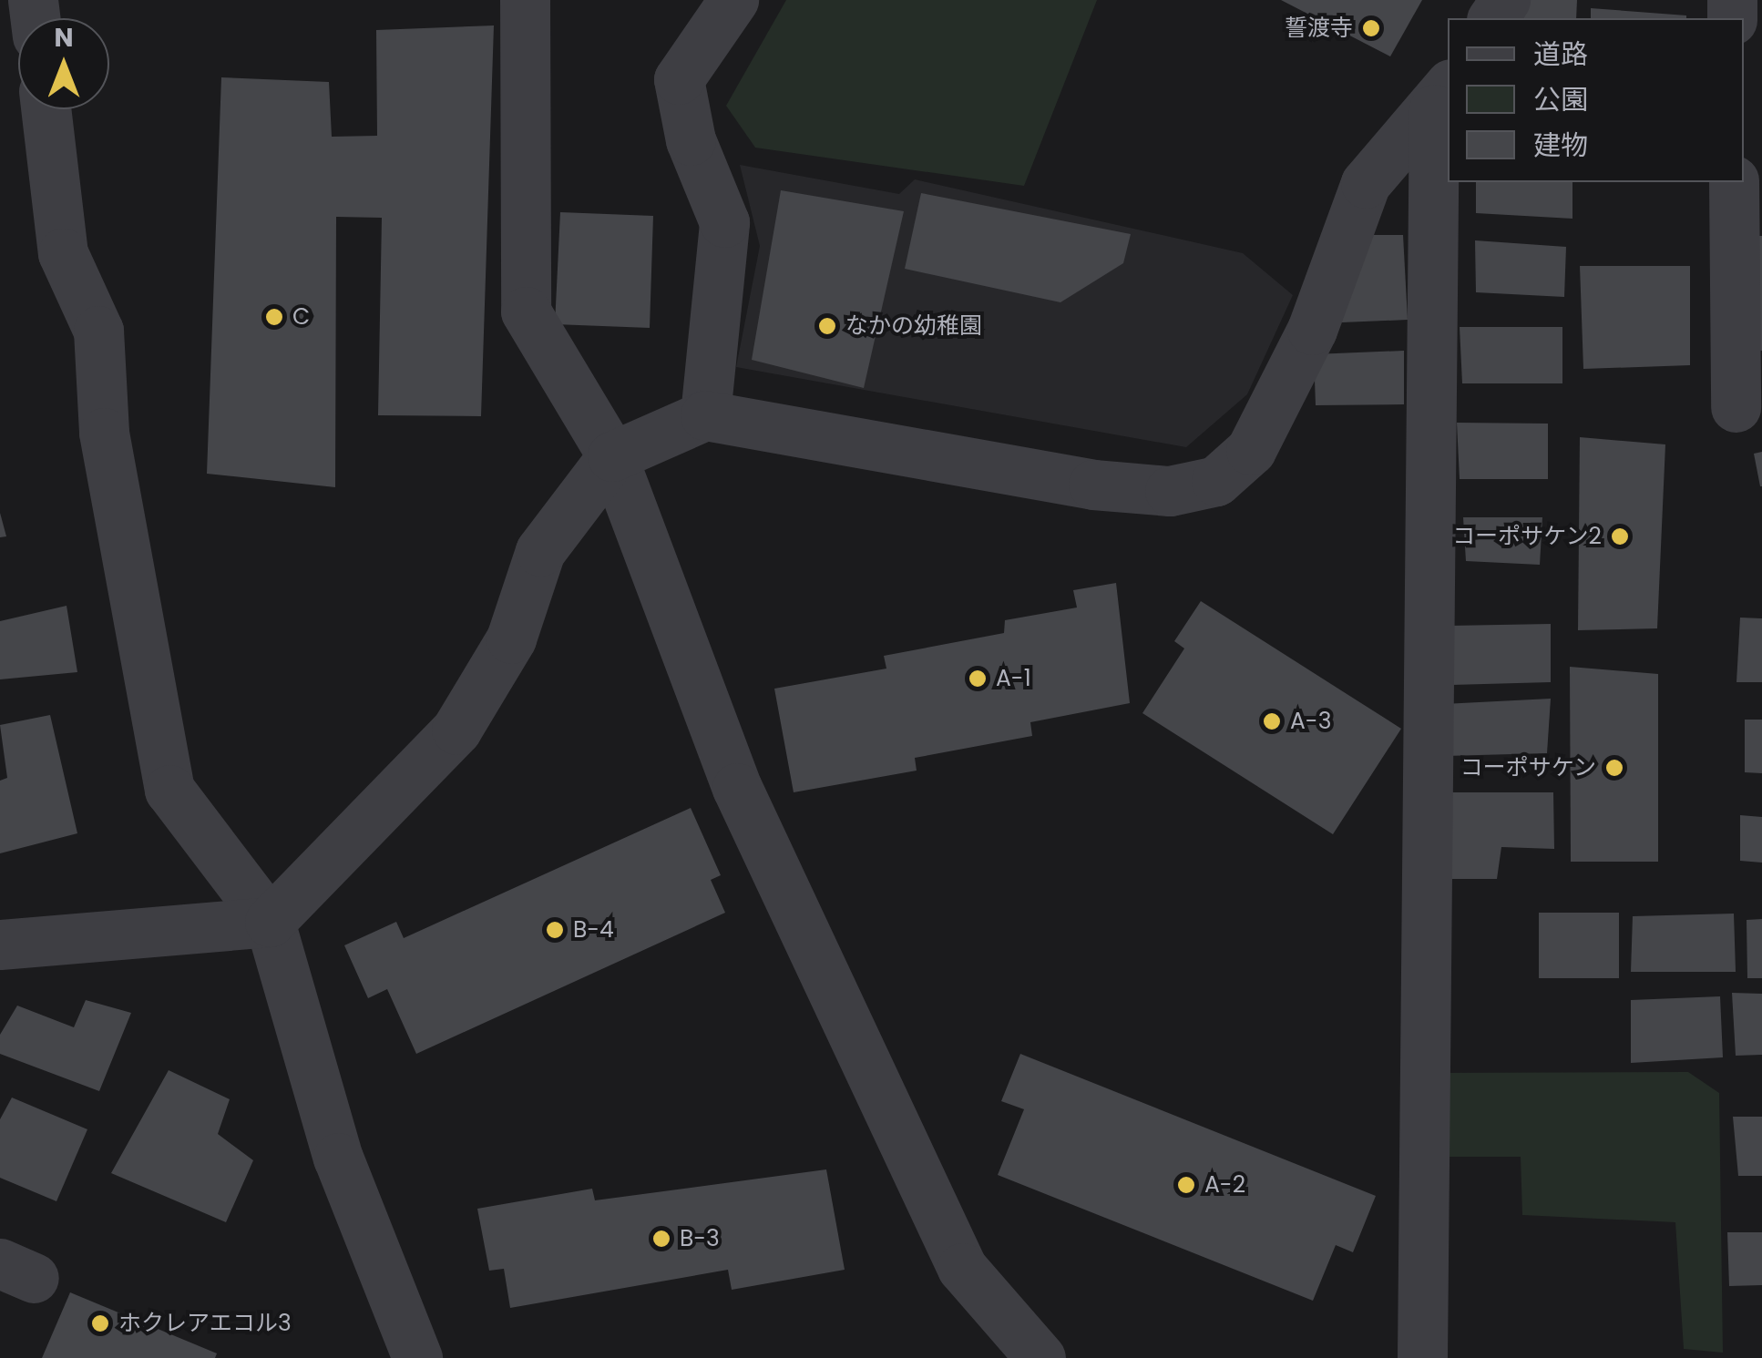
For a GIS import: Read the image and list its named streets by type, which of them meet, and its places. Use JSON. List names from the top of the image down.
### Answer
{
  "places": [
    "誓渡寺",
    "C",
    "なかの幼稚園",
    "コーポサケン2",
    "A-1",
    "A-3",
    "コーポサケン",
    "B-4",
    "A-2",
    "B-3",
    "ホクレアエコル3"
  ],
  "legend": ["道路", "公園", "建物"],
  "north": "top"
}
